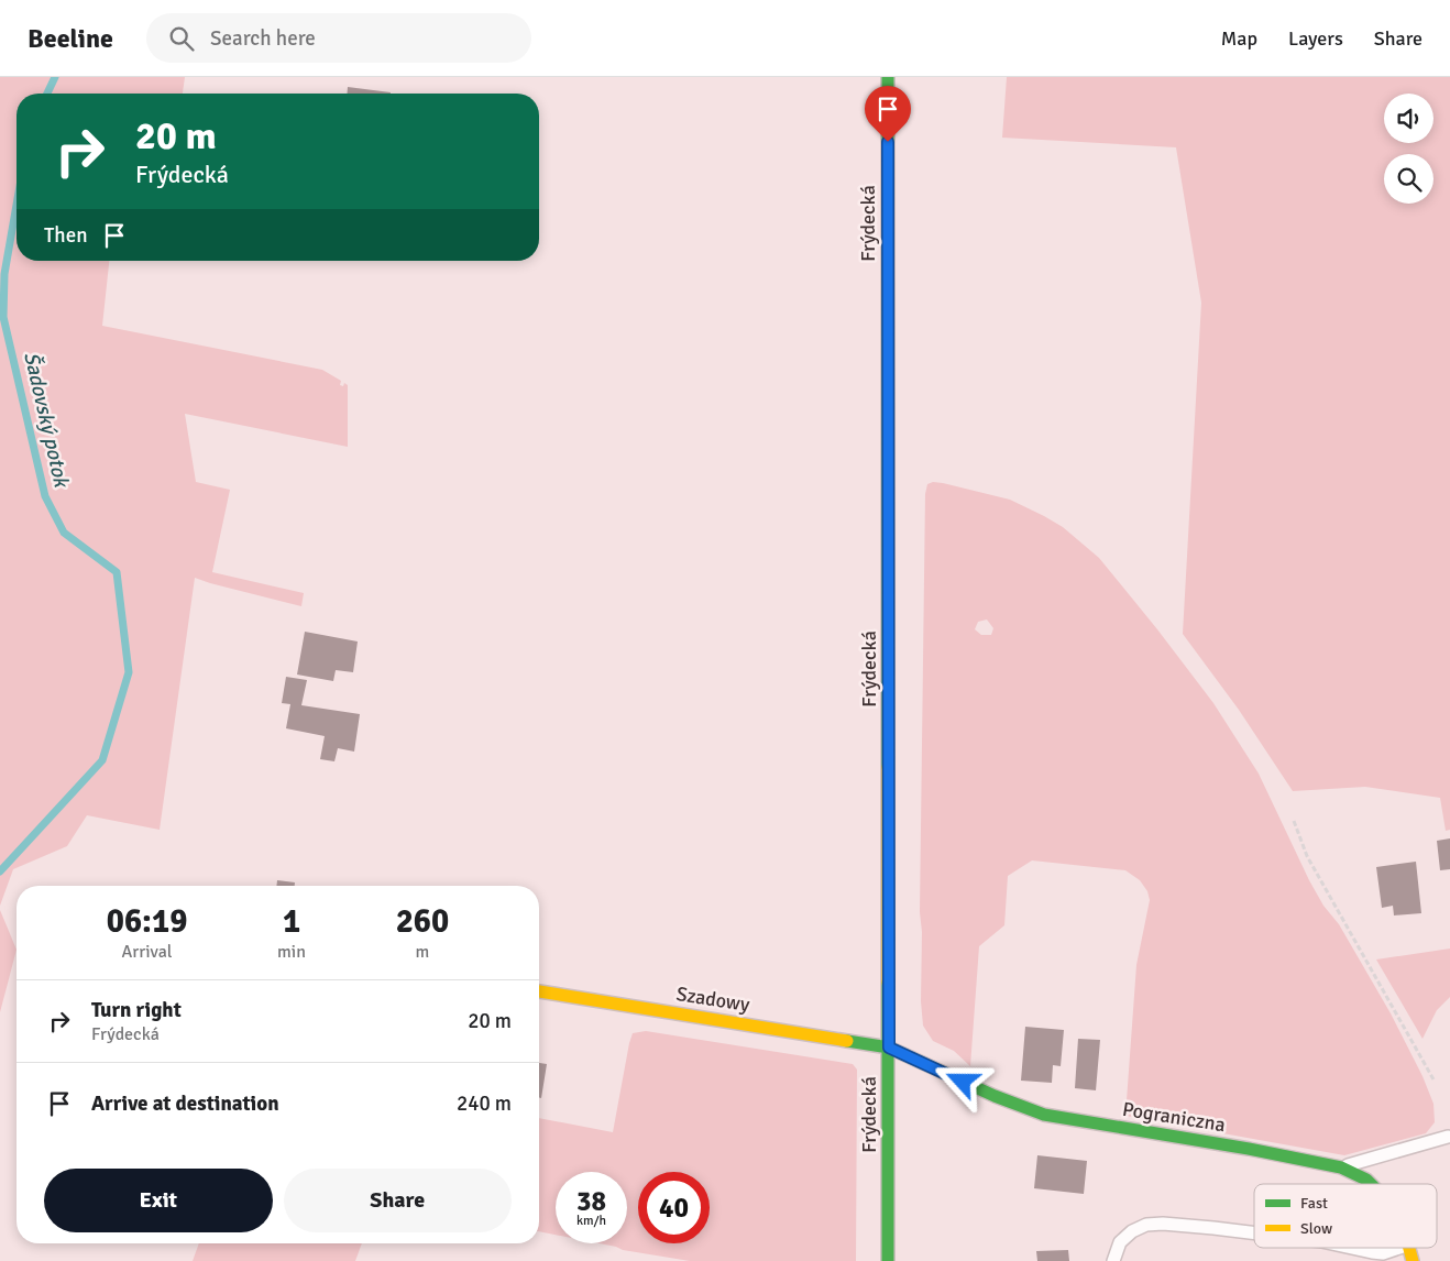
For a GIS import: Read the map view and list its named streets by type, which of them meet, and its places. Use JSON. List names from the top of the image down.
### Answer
{
  "streets": {
    "main road": ["Frýdecká", "Szadowy", "Pograniczna"]
  },
  "crossings": [
    ["Frýdecká", "Szadowy"],
    ["Frýdecká", "Pograniczna"],
    ["Szadowy", "Pograniczna"]
  ],
  "water": ["Šadovský potok"],
  "legend": ["Fast", "Slow"],
  "page": {
    "header": "Beeline",
    "search": "Search here",
    "nav": ["Map", "Layers", "Share"],
    "turn": ["20 m", "Frýdecká"],
    "then": "Then",
    "eta": [
      "06:19",
      "Arrival",
      "1",
      "min",
      "260",
      "m"
    ],
    "list": [
      {
        "name": "Turn right",
        "note": "Frýdecká",
        "value": "20 m"
      },
      {
        "name": "Arrive at destination",
        "value": "240 m"
      }
    ],
    "buttons": ["Exit", "Share"],
    "speed": "38 km/h",
    "limit": "40"
  }
}
